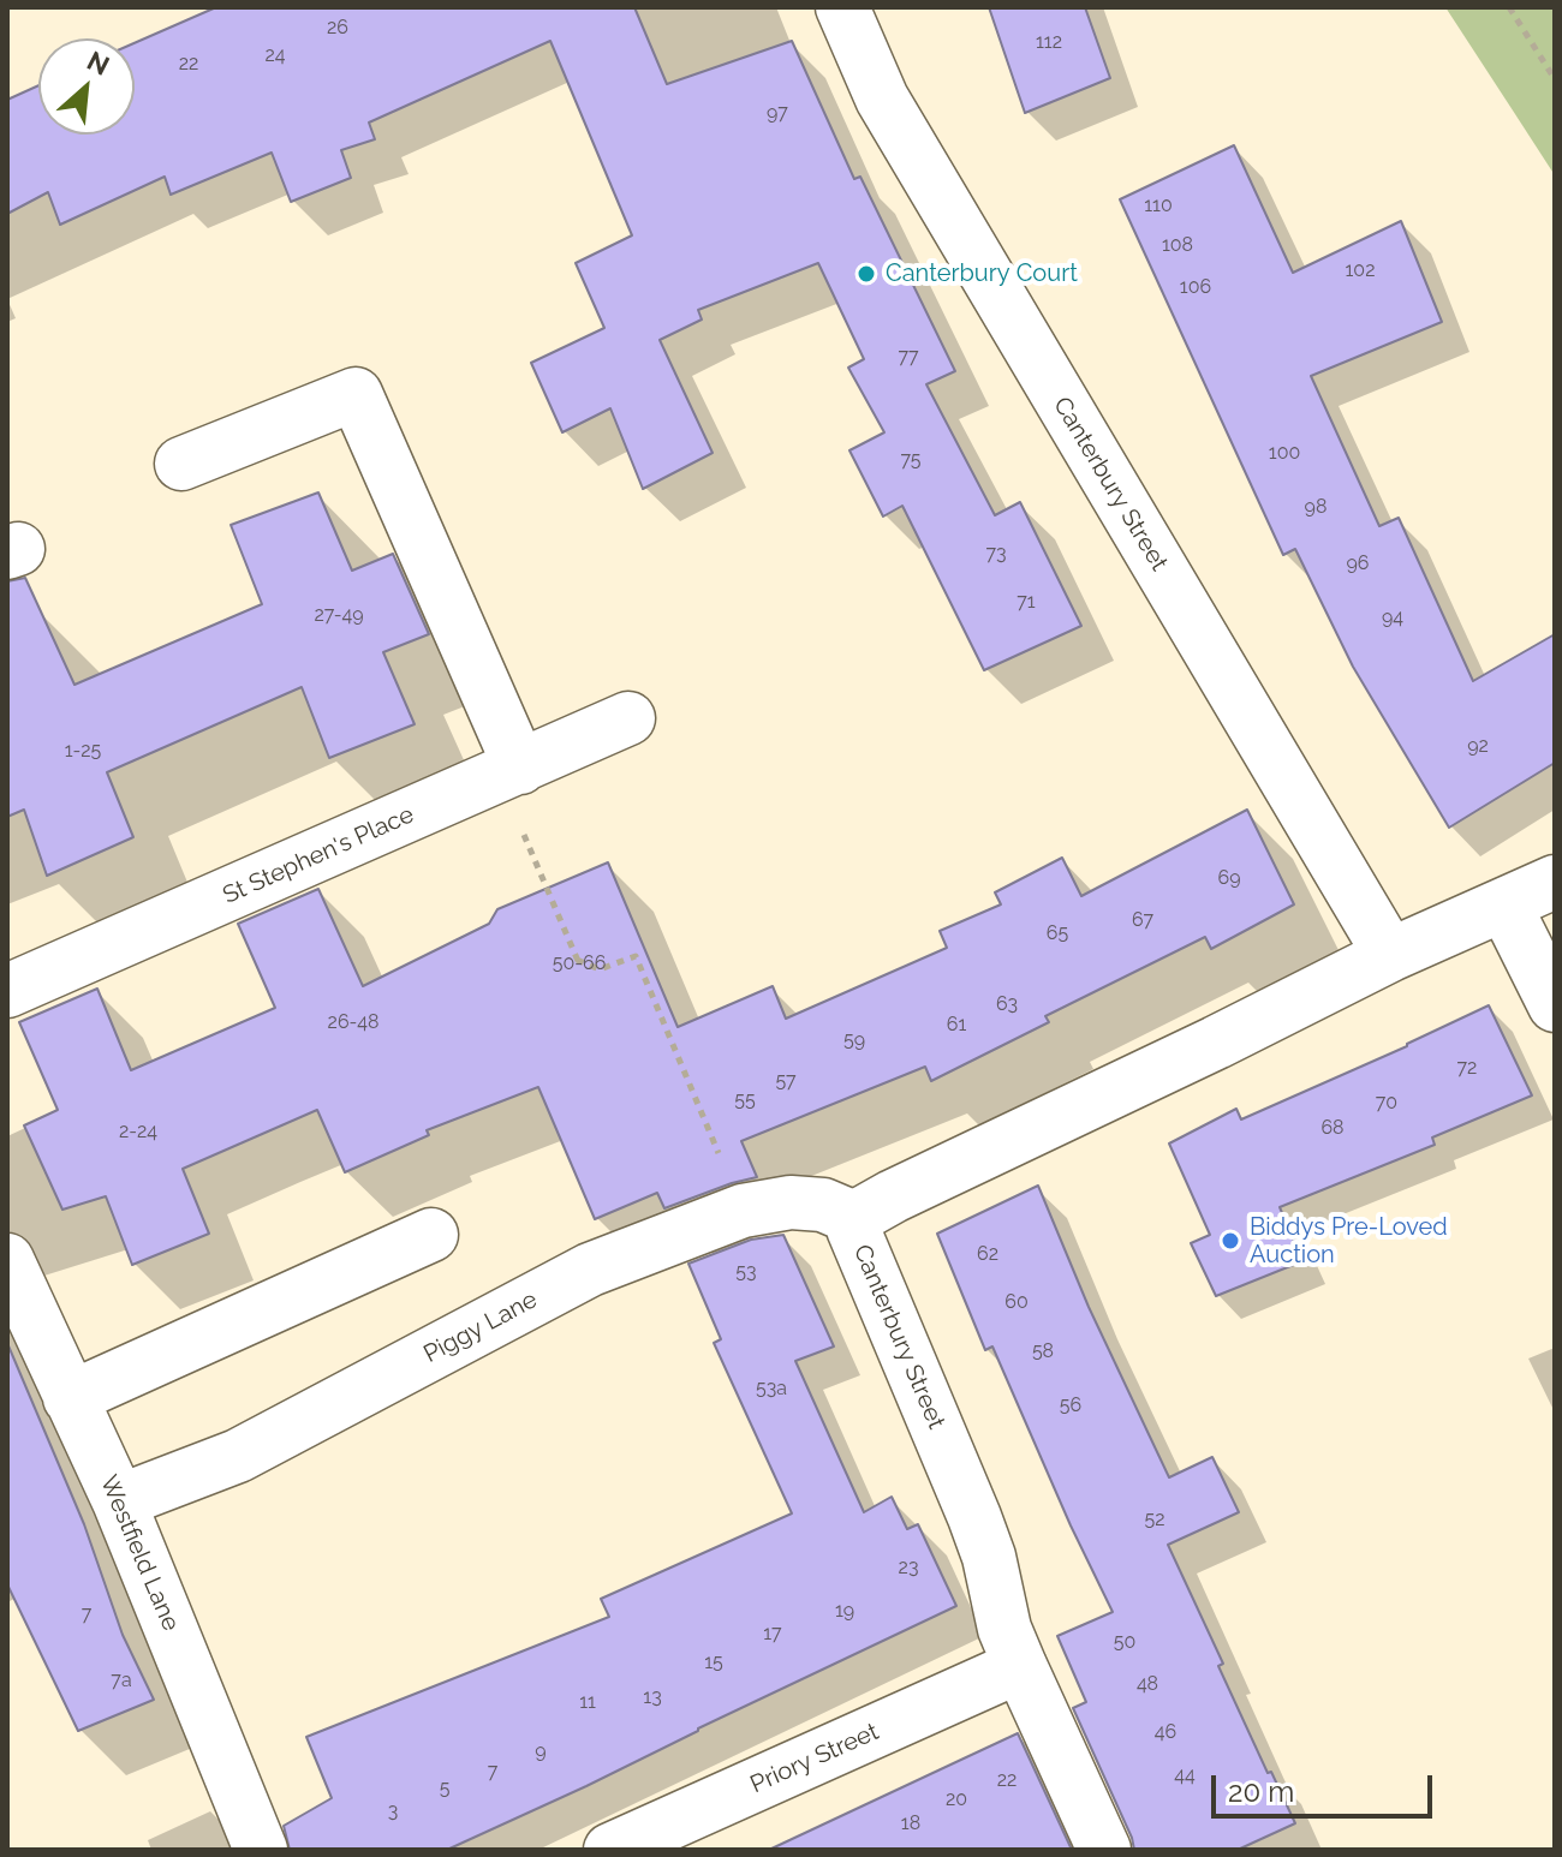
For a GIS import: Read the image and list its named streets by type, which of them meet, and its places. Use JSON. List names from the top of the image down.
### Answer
{
  "streets": {
    "street": [
      "Canterbury Street",
      "St Stephen's Place",
      "Piggy Lane",
      "Westfield Lane",
      "Priory Street"
    ]
  },
  "crossings": [
    ["Canterbury Street", "Piggy Lane"],
    ["Canterbury Street", "Priory Street"],
    ["Piggy Lane", "Westfield Lane"]
  ],
  "places": ["Canterbury Court", "Biddys Pre-Loved Auction"],
  "house_numbers": [
    "26",
    "112",
    "24",
    "22",
    "97",
    "110",
    "108",
    "102",
    "106",
    "77",
    "100",
    "75",
    "98",
    "73",
    "96",
    "71",
    "27-49",
    "94",
    "92",
    "1-25",
    "69",
    "67",
    "65",
    "50-66",
    "63",
    "26-48",
    "61",
    "59",
    "72",
    "57",
    "55",
    "70",
    "68",
    "2-24",
    "62",
    "53",
    "60",
    "58",
    "53a",
    "56",
    "52",
    "23",
    "19",
    "7",
    "17",
    "50",
    "15",
    "7a",
    "48",
    "13",
    "11",
    "46",
    "9",
    "7",
    "44",
    "22",
    "5",
    "20",
    "3",
    "18"
  ],
  "scale_bar": "20 m",
  "north": "top right"
}
